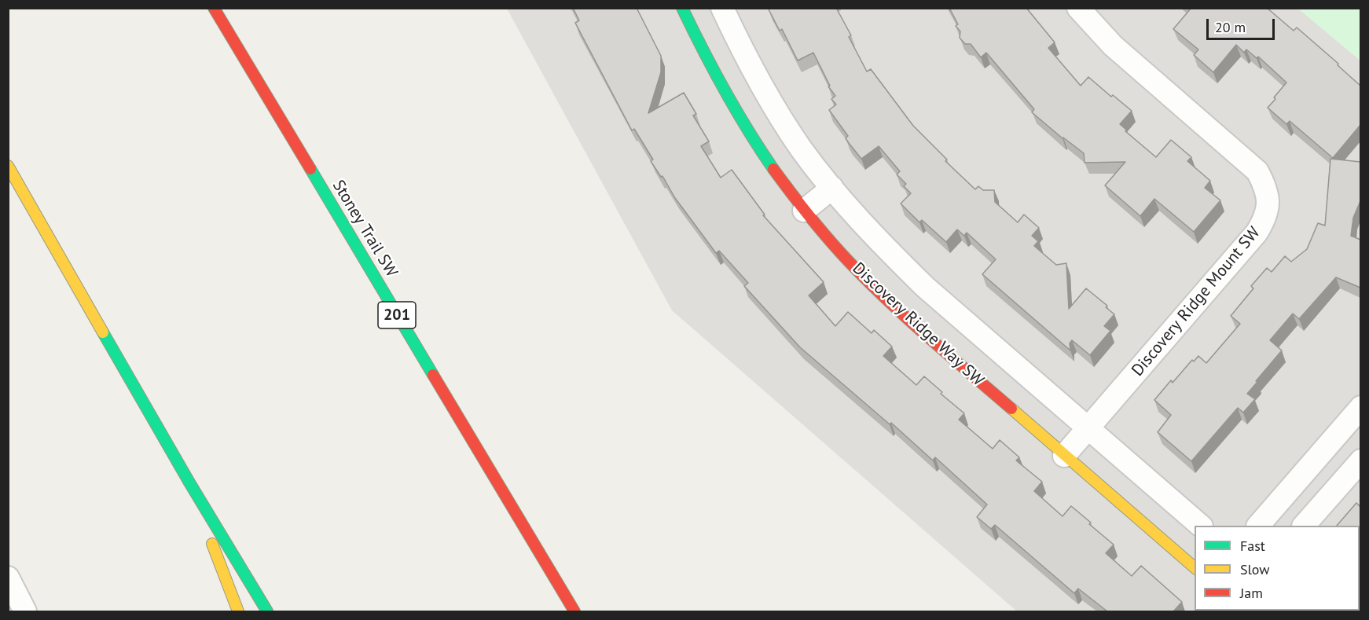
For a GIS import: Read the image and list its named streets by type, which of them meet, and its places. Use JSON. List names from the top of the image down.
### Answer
{
  "streets": {
    "main road": ["Stoney Trail SW", "201", "Discovery Ridge Way SW"],
    "street": ["Discovery Ridge Mount SW"]
  },
  "crossings": [
    ["Discovery Ridge Mount SW", "Discovery Ridge Way SW"]
  ],
  "legend": ["Fast", "Slow", "Jam"],
  "scale_bar": "20 m"
}
